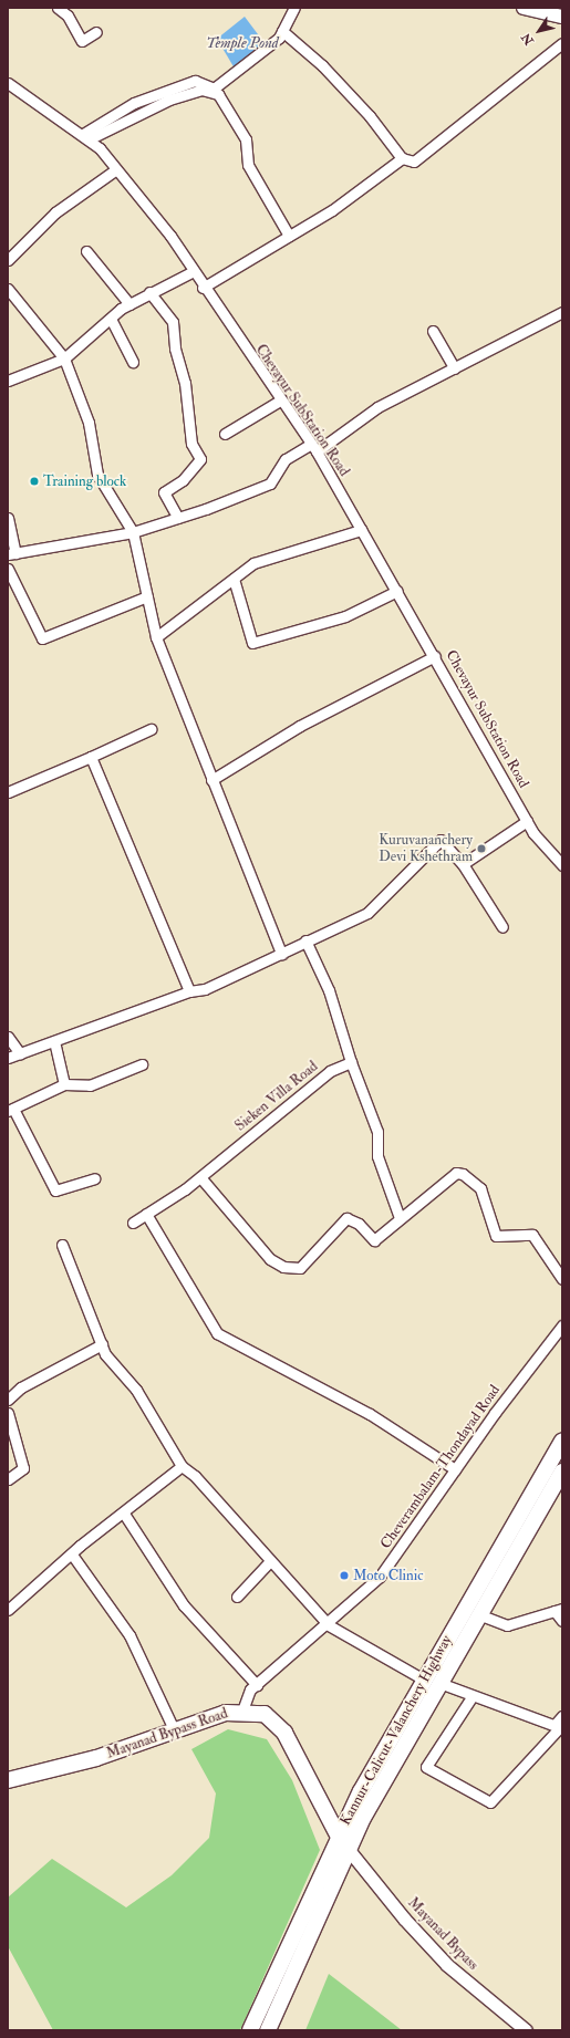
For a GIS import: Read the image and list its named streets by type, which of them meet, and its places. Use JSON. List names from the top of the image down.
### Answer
{
  "streets": {
    "main road": ["Kannur-Calicut-Valanchery Highway", "Mayanad Bypass Road"],
    "street": [
      "Chevayur SubStation Road",
      "Sieken Villa Road",
      "Cheverambalam-Thondayad Road",
      "Mayanad Bypass"
    ]
  },
  "crossings": [
    ["Cheverambalam-Thondayad Road", "Mayanad Bypass Road"],
    ["Kannur-Calicut-Valanchery Highway", "Mayanad Bypass Road"],
    ["Kannur-Calicut-Valanchery Highway", "Mayanad Bypass"]
  ],
  "water": ["Temple Pond"],
  "places": ["Training block", "Kuruvananchery Devi Kshethram", "Moto Clinic"],
  "north": "bottom left"
}
